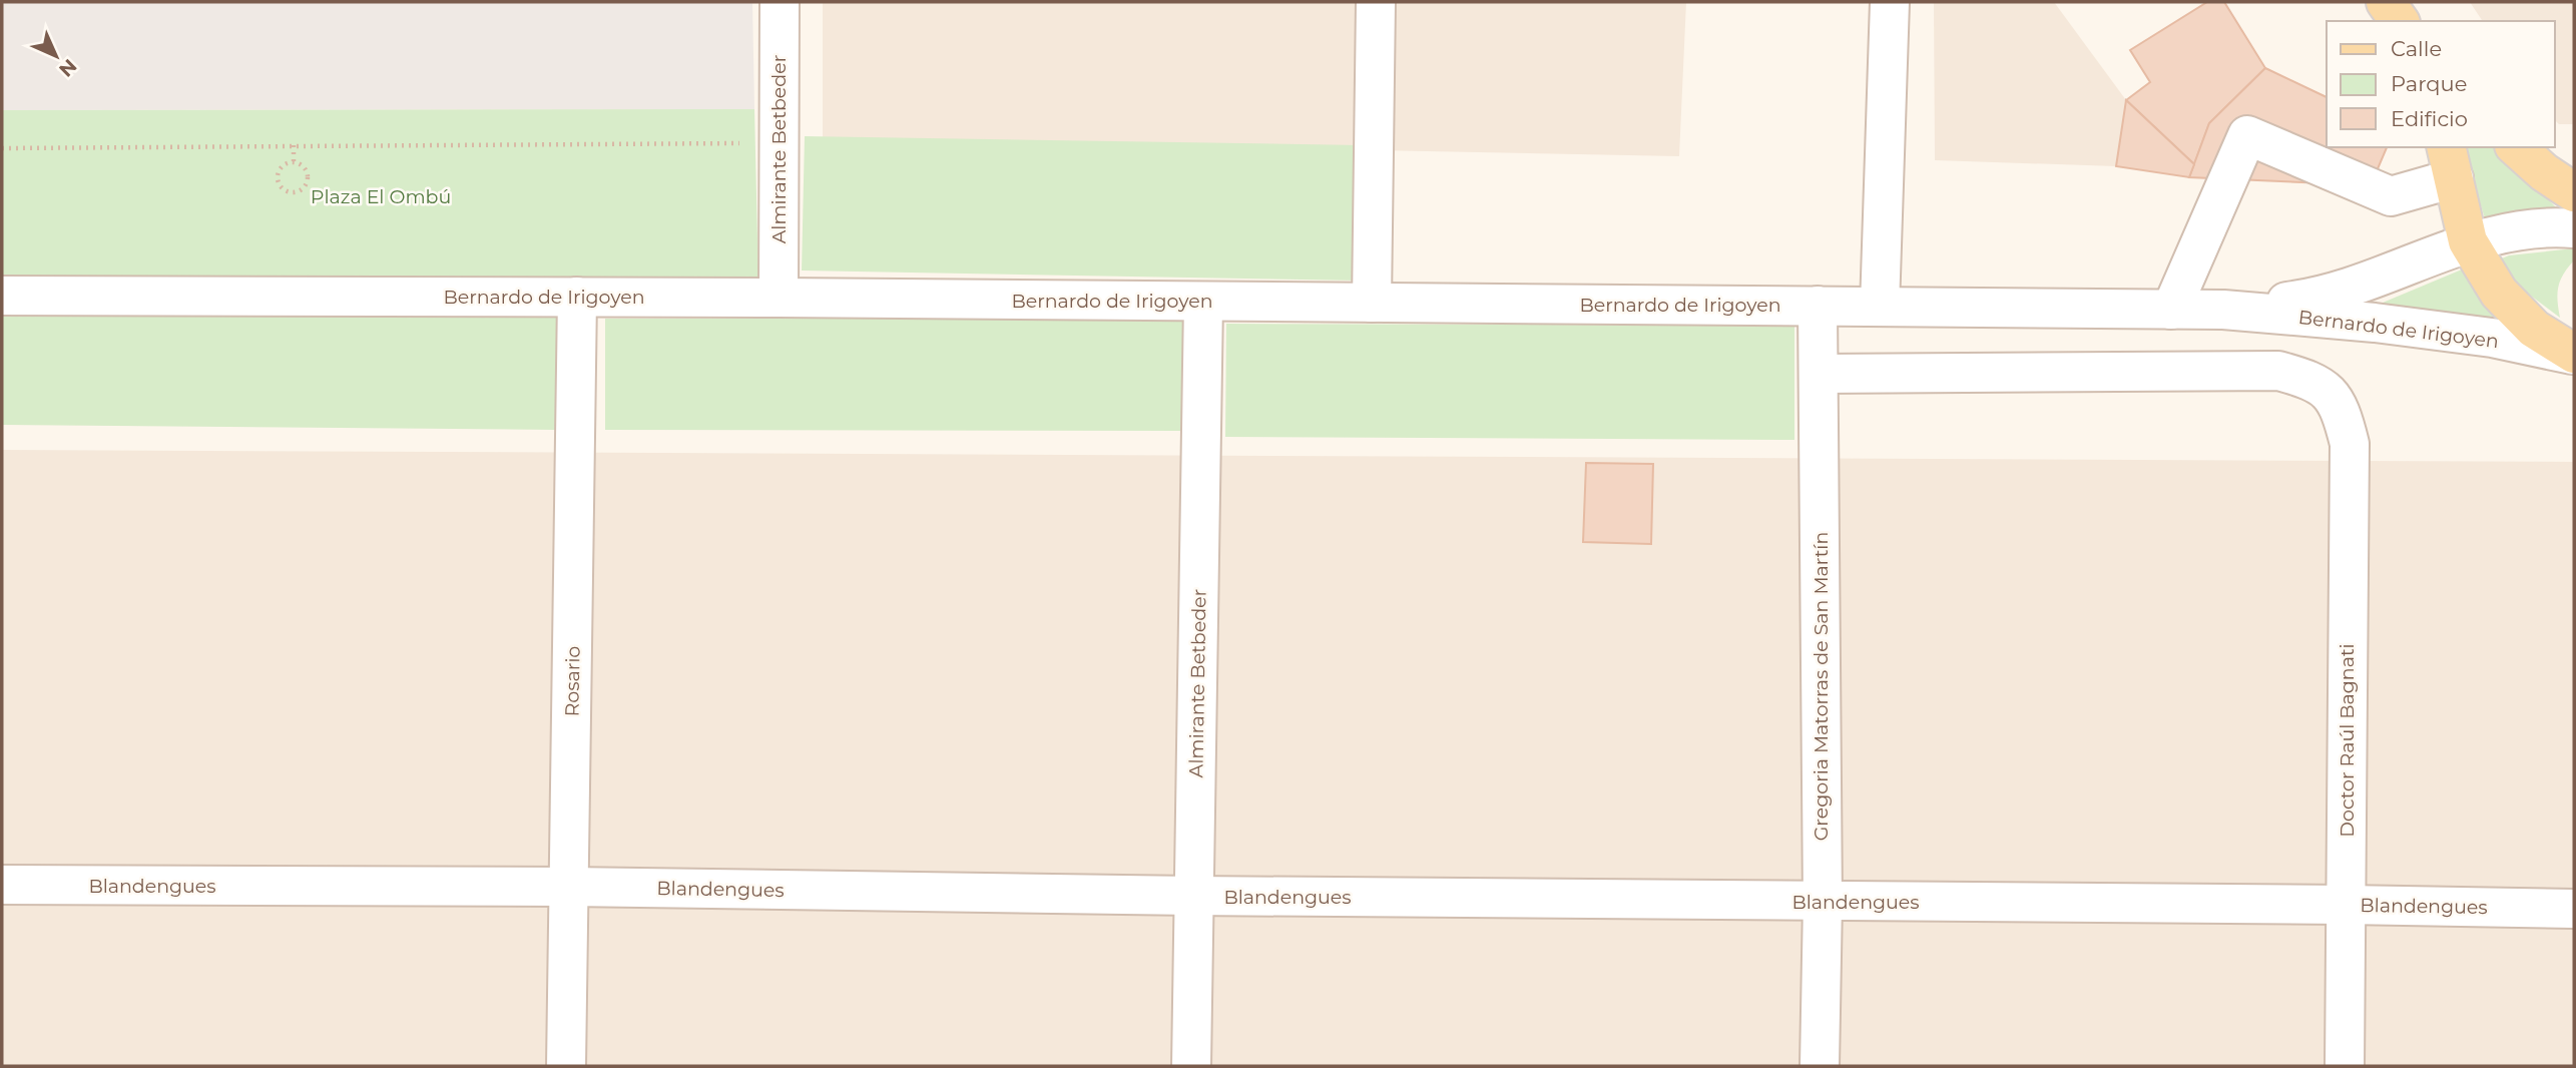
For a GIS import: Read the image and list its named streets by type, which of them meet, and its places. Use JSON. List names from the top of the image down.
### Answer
{
  "streets": {
    "street": [
      "Almirante Betbeder",
      "Bernardo de Irigoyen",
      "Rosario",
      "Gregoria Matorras de San Martín",
      "Doctor Raúl Bagnati",
      "Blandengues"
    ]
  },
  "crossings": [
    ["Almirante Betbeder", "Bernardo de Irigoyen"],
    ["Almirante Betbeder", "Blandengues"],
    ["Bernardo de Irigoyen", "Rosario"],
    ["Bernardo de Irigoyen", "Gregoria Matorras de San Martín"],
    ["Rosario", "Blandengues"],
    ["Gregoria Matorras de San Martín", "Doctor Raúl Bagnati"],
    ["Gregoria Matorras de San Martín", "Blandengues"],
    ["Doctor Raúl Bagnati", "Blandengues"]
  ],
  "parks": ["Plaza El Ombú"],
  "legend": ["Calle", "Parque", "Edificio"],
  "north": "bottom right"
}
